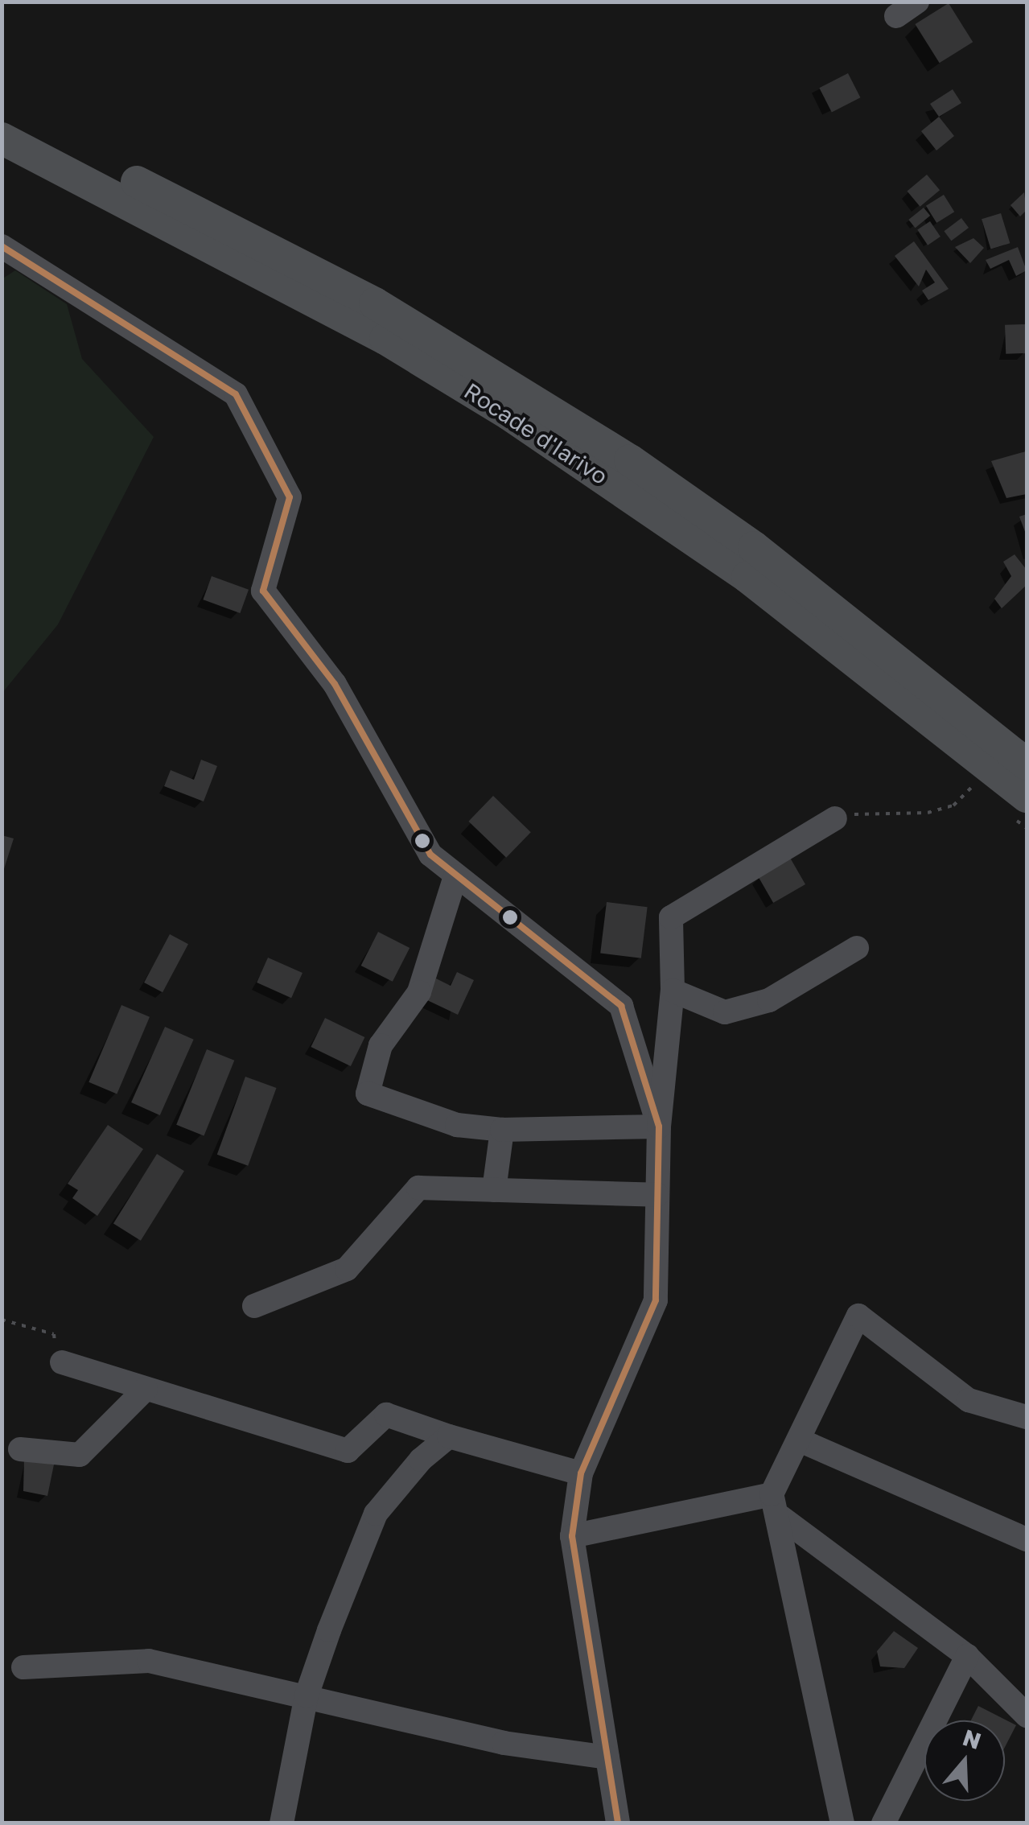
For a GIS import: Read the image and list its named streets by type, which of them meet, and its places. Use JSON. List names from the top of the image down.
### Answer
{
  "streets": {
    "main road": ["Rocade d'Iarivo"]
  },
  "north": "top"
}
